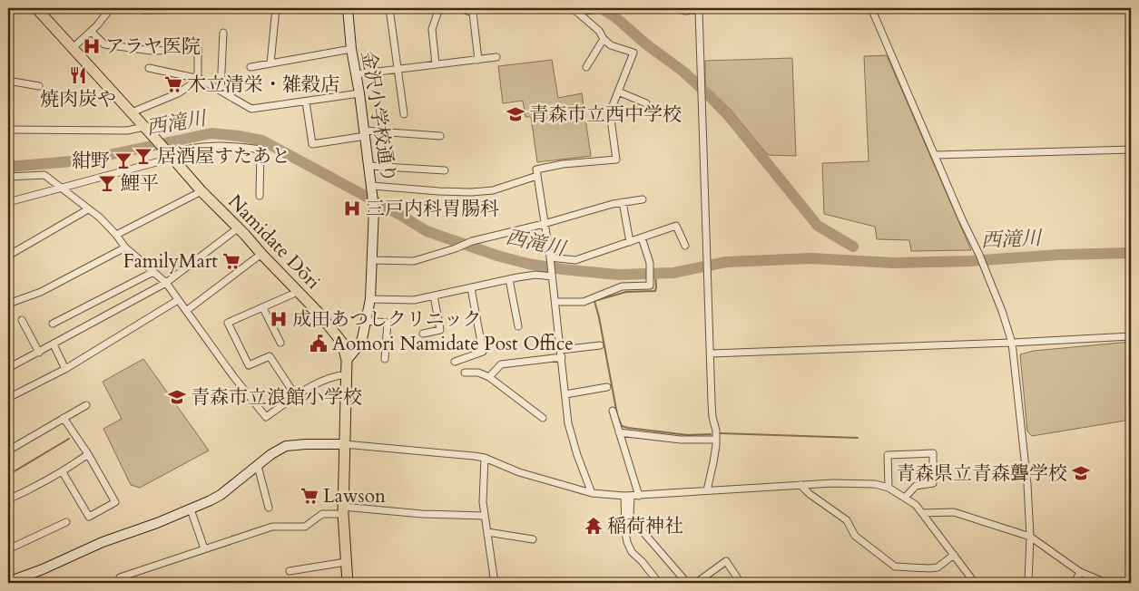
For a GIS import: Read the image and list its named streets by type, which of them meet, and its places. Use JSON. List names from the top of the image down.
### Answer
{
  "streets": {
    "main road": ["Namidate Dōri"],
    "street": ["金沢小学校通り"]
  },
  "crossings": [
    ["金沢小学校通り", "Namidate Dōri"]
  ],
  "water": ["西滝川"],
  "places": {
    "hospital": ["アラヤ医院", "三戸内科胃腸科", "成田あつしクリニック"],
    "restaurant": ["焼肉炭や"],
    "supermarket": ["木立清栄・雑穀店", "FamilyMart", "Lawson"],
    "school or university": ["青森市立西中学校", "青森市立浪館小学校", "青森県立青森聾学校"],
    "bar": ["居酒屋すたあと", "紺野", "鯉平"],
    "public building": ["Aomori Namidate Post Office"],
    "temple": ["稲荷神社"]
  }
}
